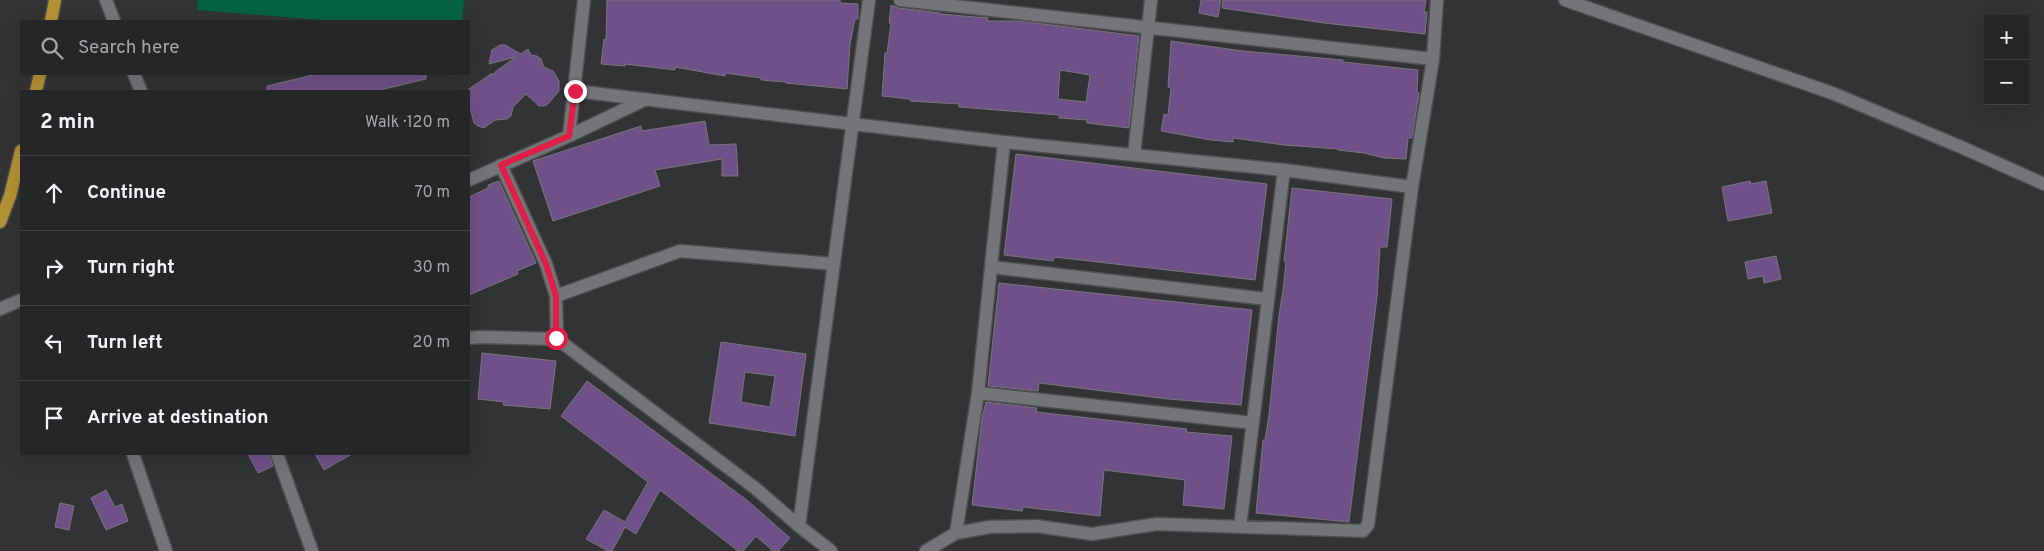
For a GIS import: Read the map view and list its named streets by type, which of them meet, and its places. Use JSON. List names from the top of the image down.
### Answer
{
  "page": {
    "map_buttons": ["+", "−"],
    "search": "Search here",
    "heading": ["2 min", "Walk · 120 m"],
    "list": [
      ["Continue", "70 m"],
      ["Turn right", "30 m"],
      ["Turn left", "20 m"],
      "Arrive at destination"
    ]
  }
}
